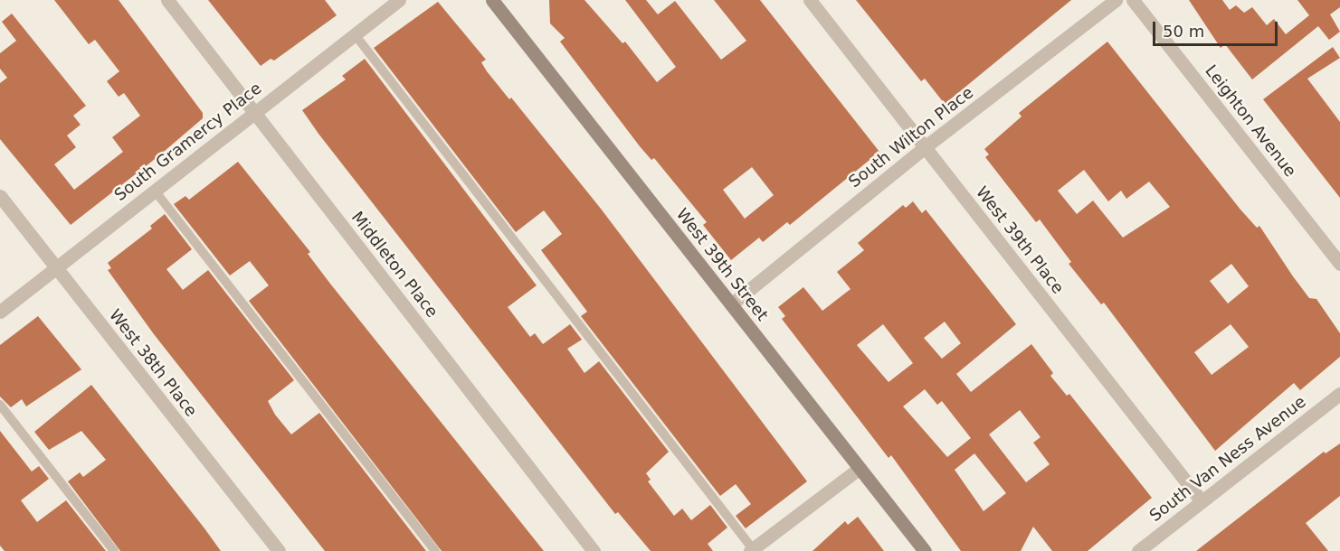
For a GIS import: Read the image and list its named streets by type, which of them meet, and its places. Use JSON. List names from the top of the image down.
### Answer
{
  "streets": {
    "street": [
      "Leighton Avenue",
      "South Wilton Place",
      "South Gramercy Place",
      "West 39th Place",
      "Middleton Place",
      "West 39th Street",
      "West 38th Place",
      "South Van Ness Avenue"
    ]
  },
  "crossings": [
    ["South Wilton Place", "West 39th Place"],
    ["South Wilton Place", "West 39th Street"],
    ["South Gramercy Place", "Middleton Place"],
    ["South Gramercy Place", "West 38th Place"],
    ["West 39th Place", "South Van Ness Avenue"]
  ],
  "scale_bar": "50 m"
}
